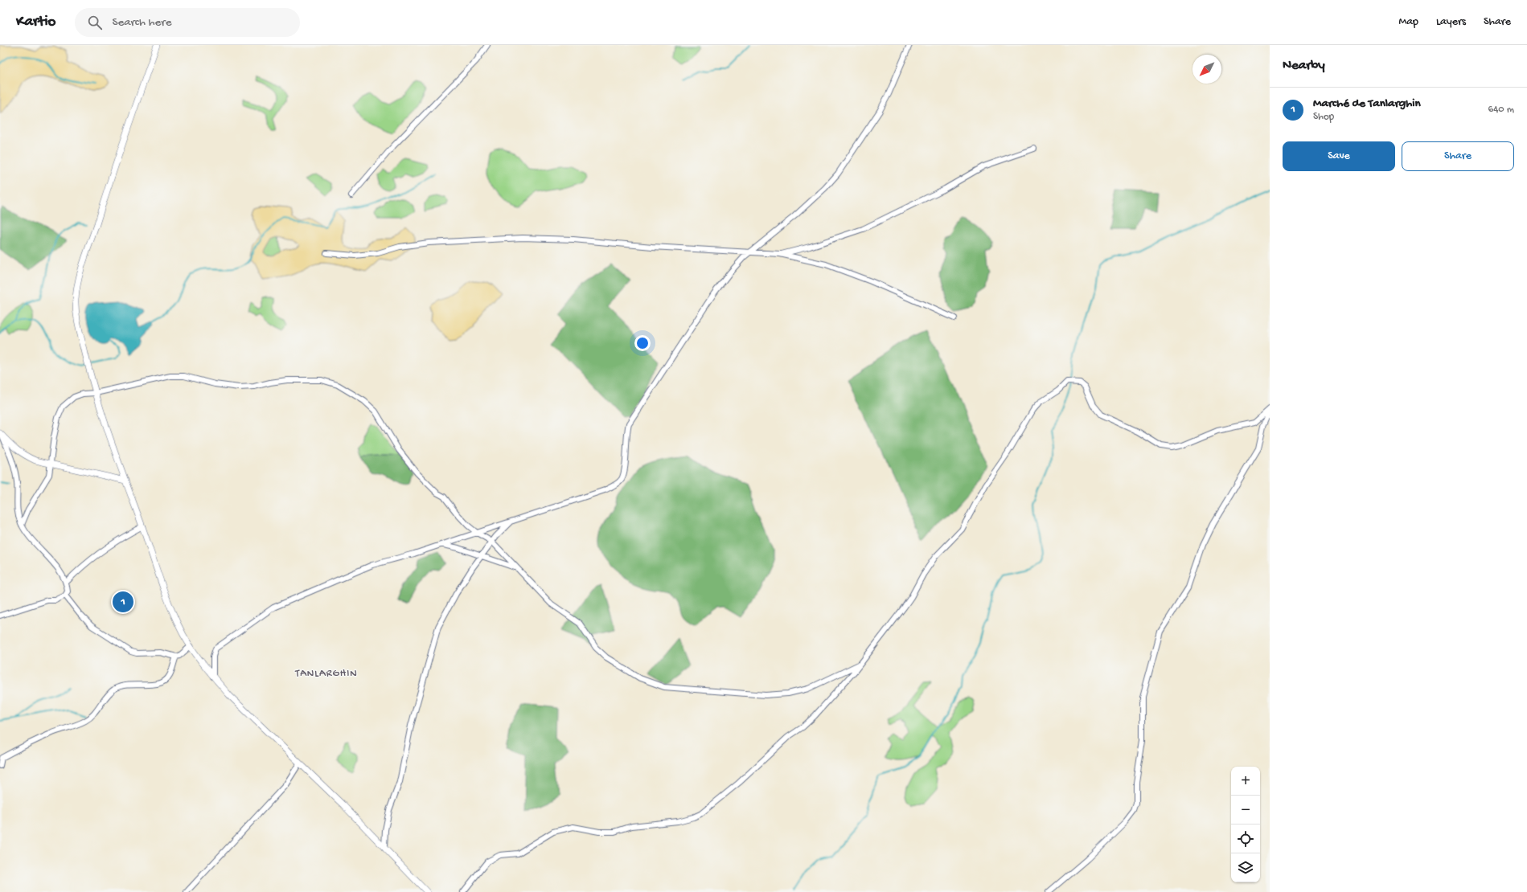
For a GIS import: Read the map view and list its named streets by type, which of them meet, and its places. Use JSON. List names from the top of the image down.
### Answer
{
  "districts": ["TANLARGHIN"],
  "north": "bottom left",
  "page": {
    "header": "Kartio",
    "search": "Search here",
    "nav": ["Map", "Layers", "Share"],
    "heading": "Nearby",
    "list": [
      {
        "mark": "1",
        "name": "Marché de Tanlarghin",
        "note": "Shop",
        "value": "640 m"
      }
    ],
    "buttons": ["Save", "Share"],
    "pins": "1",
    "map_buttons": ["+", "−"]
  }
}
